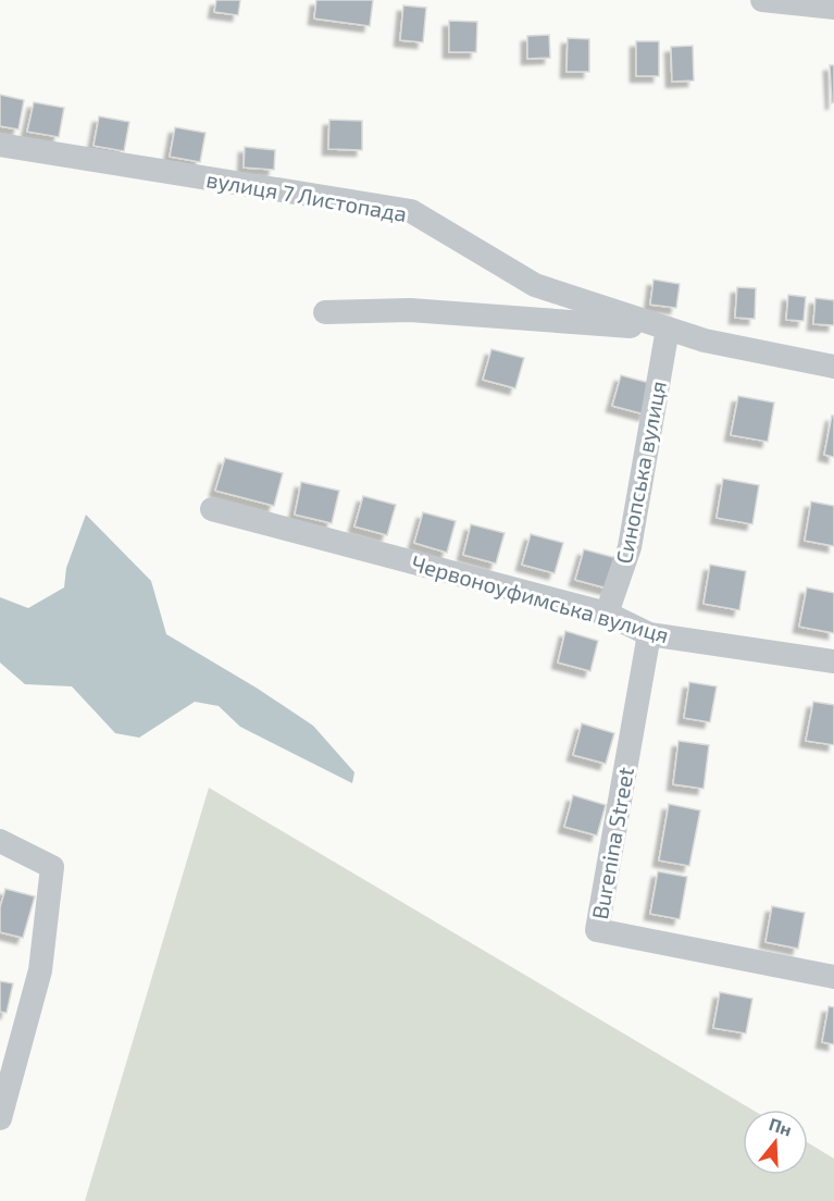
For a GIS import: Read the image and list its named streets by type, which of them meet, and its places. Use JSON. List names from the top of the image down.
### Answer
{
  "streets": {
    "street": [
      "вулиця 7 Листопада",
      "Синопська вулиця",
      "Червоноуфимська вулиця",
      "Burenina Street"
    ]
  },
  "crossings": [
    ["вулиця 7 Листопада", "Синопська вулиця"],
    ["Синопська вулиця", "Червоноуфимська вулиця"],
    ["Червоноуфимська вулиця", "Burenina Street"]
  ],
  "north": "top"
}
